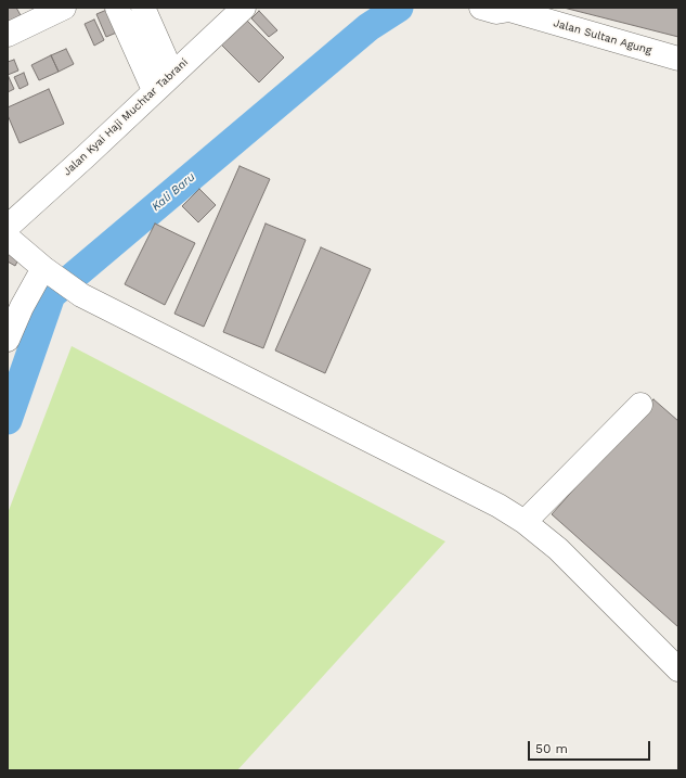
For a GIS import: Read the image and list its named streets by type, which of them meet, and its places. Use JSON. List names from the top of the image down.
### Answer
{
  "streets": {
    "street": ["Jalan Sultan Agung", "Jalan Kyai Haji Muchtar Tabrani"]
  },
  "water": ["Kali Baru"],
  "scale_bar": "50 m"
}
